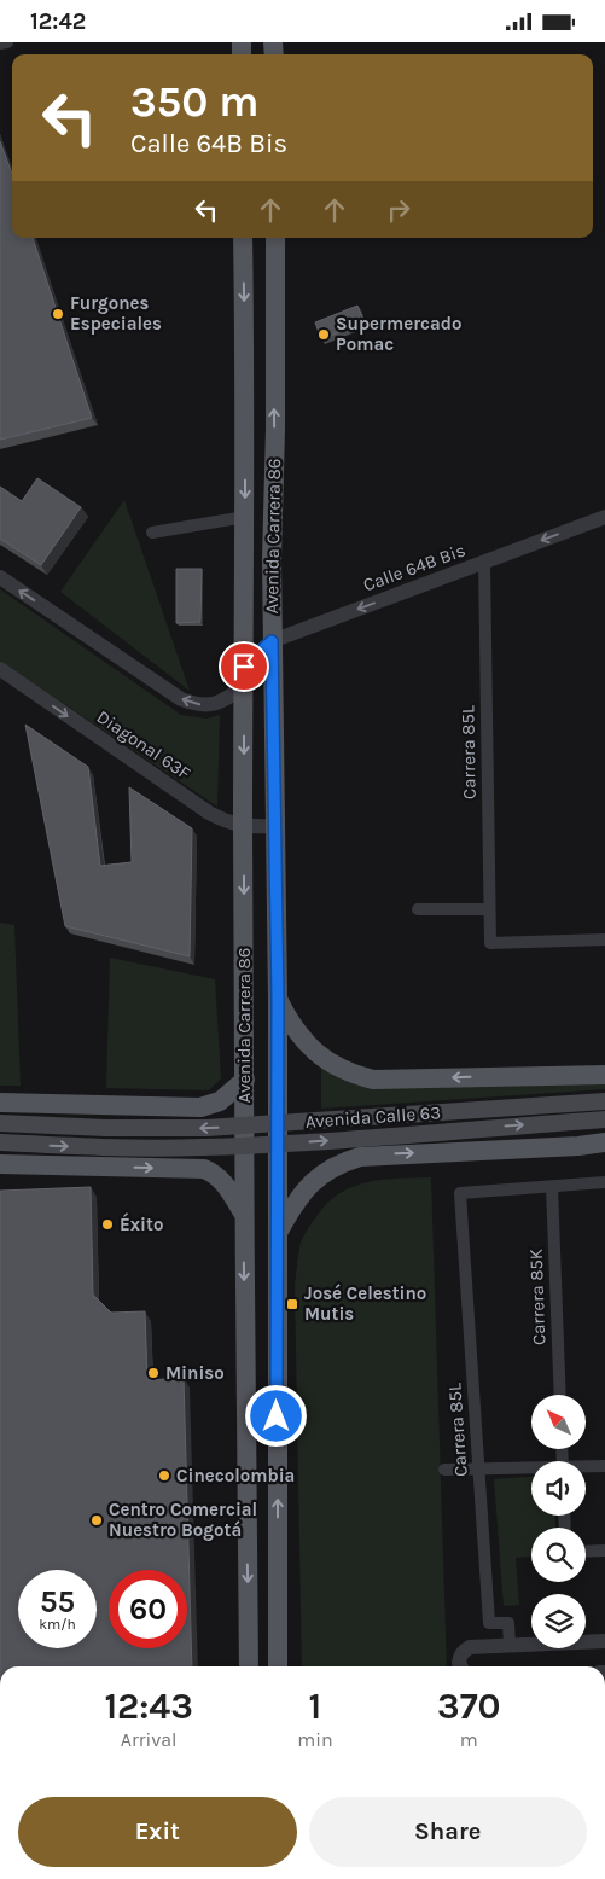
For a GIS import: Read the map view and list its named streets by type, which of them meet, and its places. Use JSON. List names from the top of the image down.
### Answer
{
  "streets": {
    "main road": ["Avenida Carrera 86", "Avenida Calle 63"],
    "street": [
      "Calle 64B Bis",
      "Diagonal 63F",
      "Carrera 85L",
      "Carrera 85K"
    ]
  },
  "crossings": [
    ["Avenida Carrera 86", "Calle 64B Bis"],
    ["Avenida Carrera 86", "Diagonal 63F"],
    ["Calle 64B Bis", "Carrera 85L"],
    ["Carrera 85L", "Carrera 85K"]
  ],
  "one_way": ["Calle 64B Bis", "Diagonal 63F"],
  "places": {
    "other": [
      "Furgones Especiales",
      "Supermercado Pomac",
      "Éxito",
      "Miniso",
      "Cinecolombia",
      "Centro Comercial Nuestro Bogotá"
    ],
    "transit": ["José Celestino Mutis"]
  },
  "north": "top left",
  "page": {
    "status": "12:42",
    "turn": ["350 m", "Calle 64B Bis"],
    "speed": "55 km/h",
    "limit": "60",
    "eta": [
      "12:43",
      "Arrival",
      "1",
      "min",
      "370",
      "m"
    ],
    "buttons": ["Exit", "Share"]
  }
}
